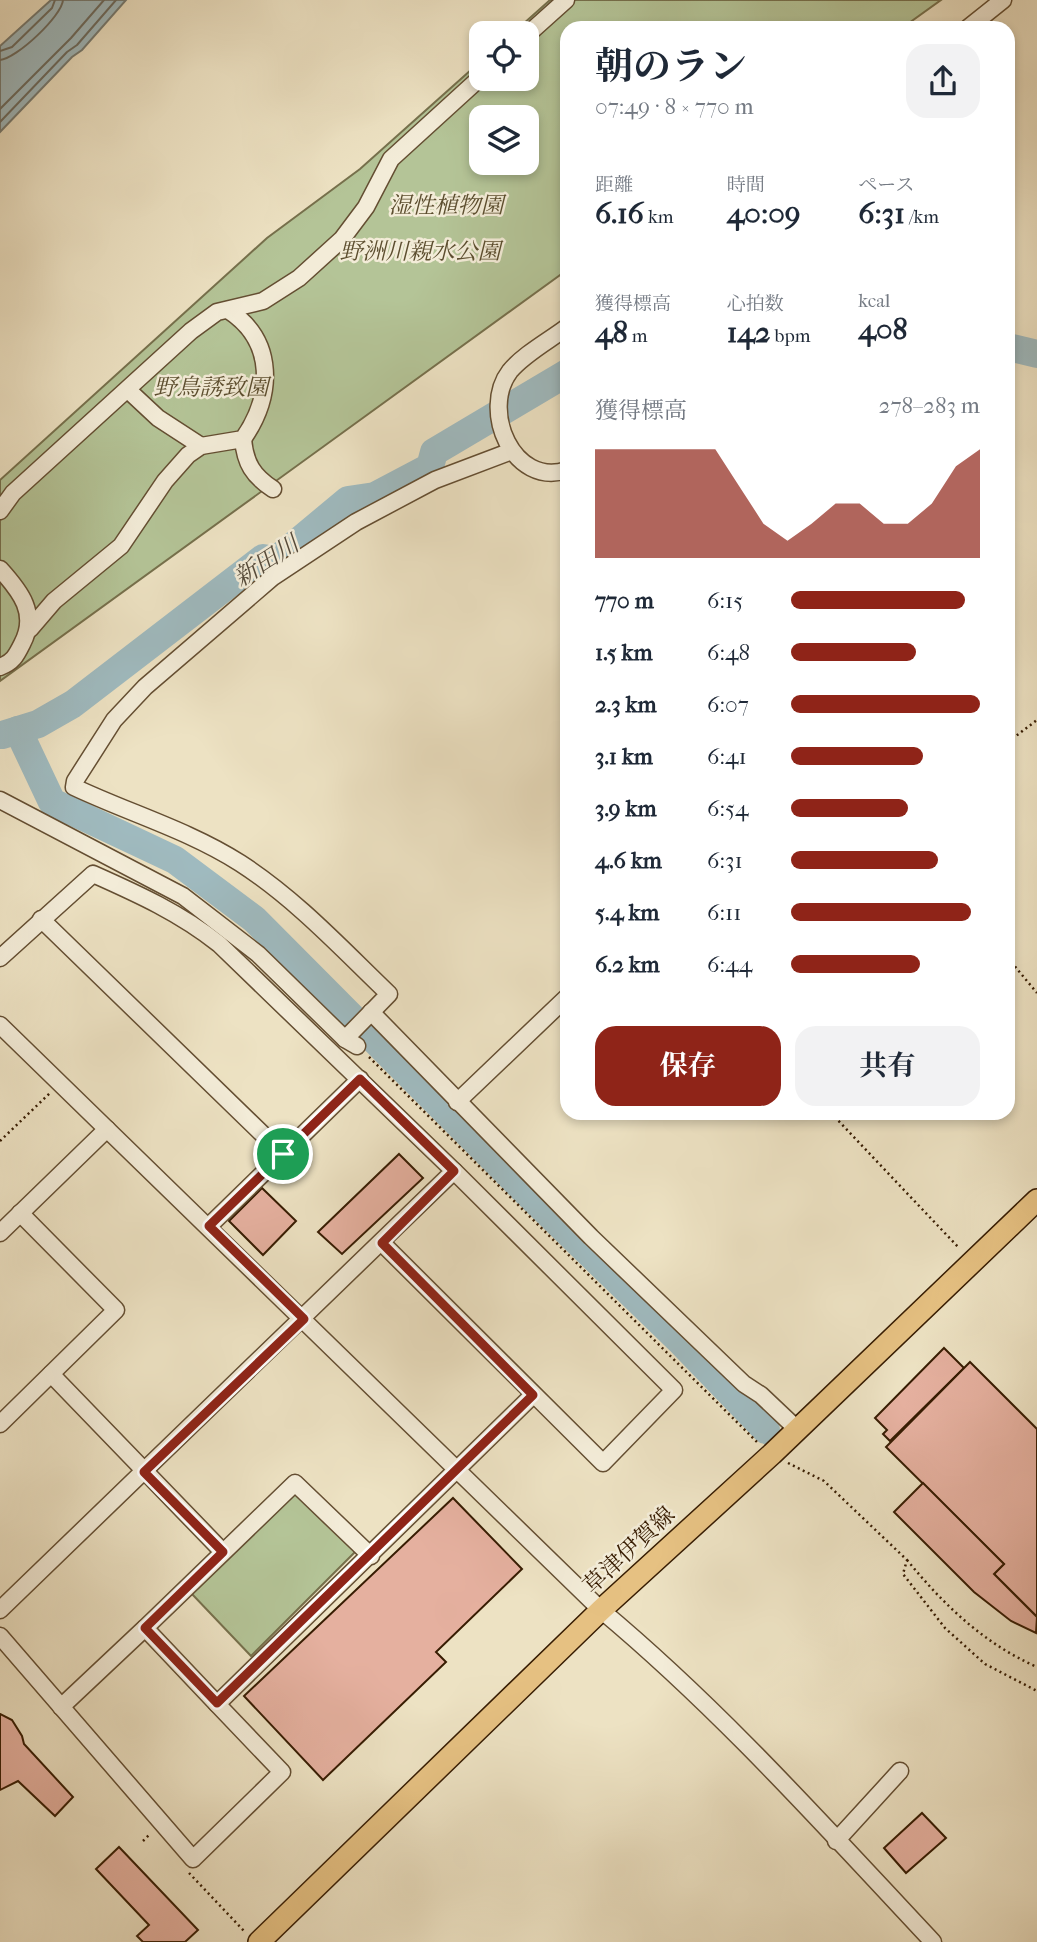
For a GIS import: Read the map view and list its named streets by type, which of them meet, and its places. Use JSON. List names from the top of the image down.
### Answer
{
  "streets": {
    "main road": ["草津伊賀線"]
  },
  "water": ["新田川"],
  "parks": ["湿性植物園", "野洲川親水公園", "野鳥誘致園"],
  "page": {
    "heading": ["朝のラン", "07:49 · 8 × 770 m"],
    "stats": [
      ["距離", "6.16 km"],
      ["時間", "40:09"],
      ["ペース", "6:31 /km"],
      ["獲得標高", "48 m"],
      ["心拍数", "142 bpm"],
      ["kcal", "408"]
    ],
    "chart": ["獲得標高", "278–283 m"],
    "list": [
      {
        "name": "770 m",
        "note": "6:15"
      },
      {
        "name": "1.5 km",
        "note": "6:48"
      },
      {
        "name": "2.3 km",
        "note": "6:07"
      },
      {
        "name": "3.1 km",
        "note": "6:41"
      },
      {
        "name": "3.9 km",
        "note": "6:54"
      },
      {
        "name": "4.6 km",
        "note": "6:31"
      },
      {
        "name": "5.4 km",
        "note": "6:11"
      },
      {
        "name": "6.2 km",
        "note": "6:44"
      }
    ],
    "buttons": ["保存", "共有"]
  }
}
